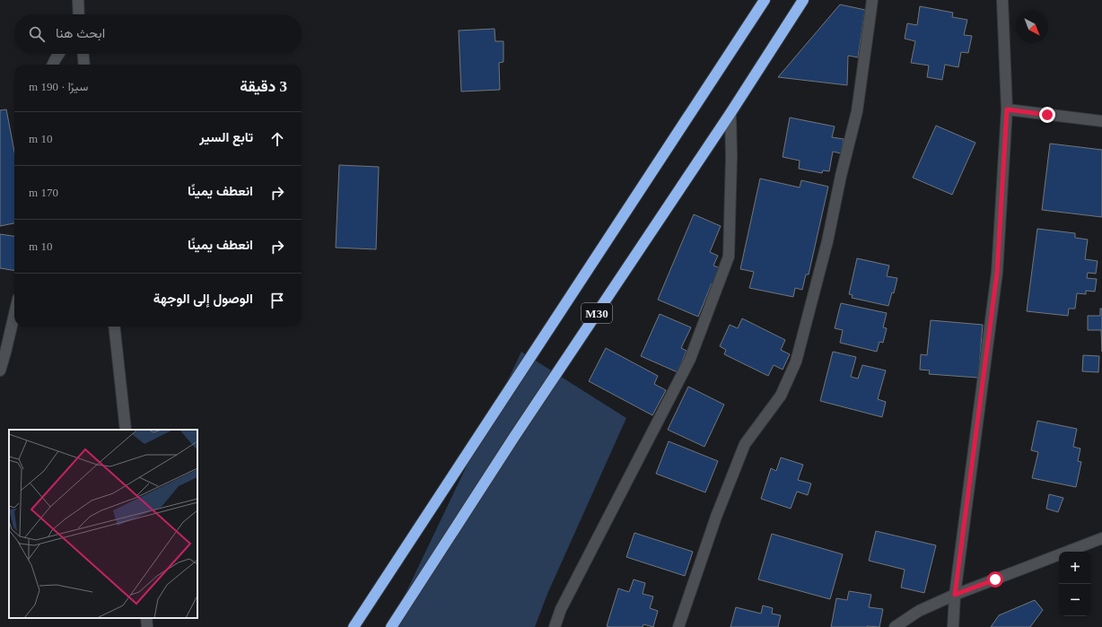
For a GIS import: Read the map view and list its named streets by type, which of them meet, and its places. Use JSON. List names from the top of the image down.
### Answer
{
  "streets": {
    "highway": ["M30"]
  },
  "north": "bottom right",
  "page": {
    "search": "ابحث هنا",
    "heading": ["3 دقيقة", "سيرًا · 190 m"],
    "list": [
      ["تابع السير", "10 m"],
      ["انعطف يمينًا", "170 m"],
      ["انعطف يمينًا", "10 m"],
      "الوصول إلى الوجهة"
    ],
    "map_buttons": ["+", "−"]
  }
}
